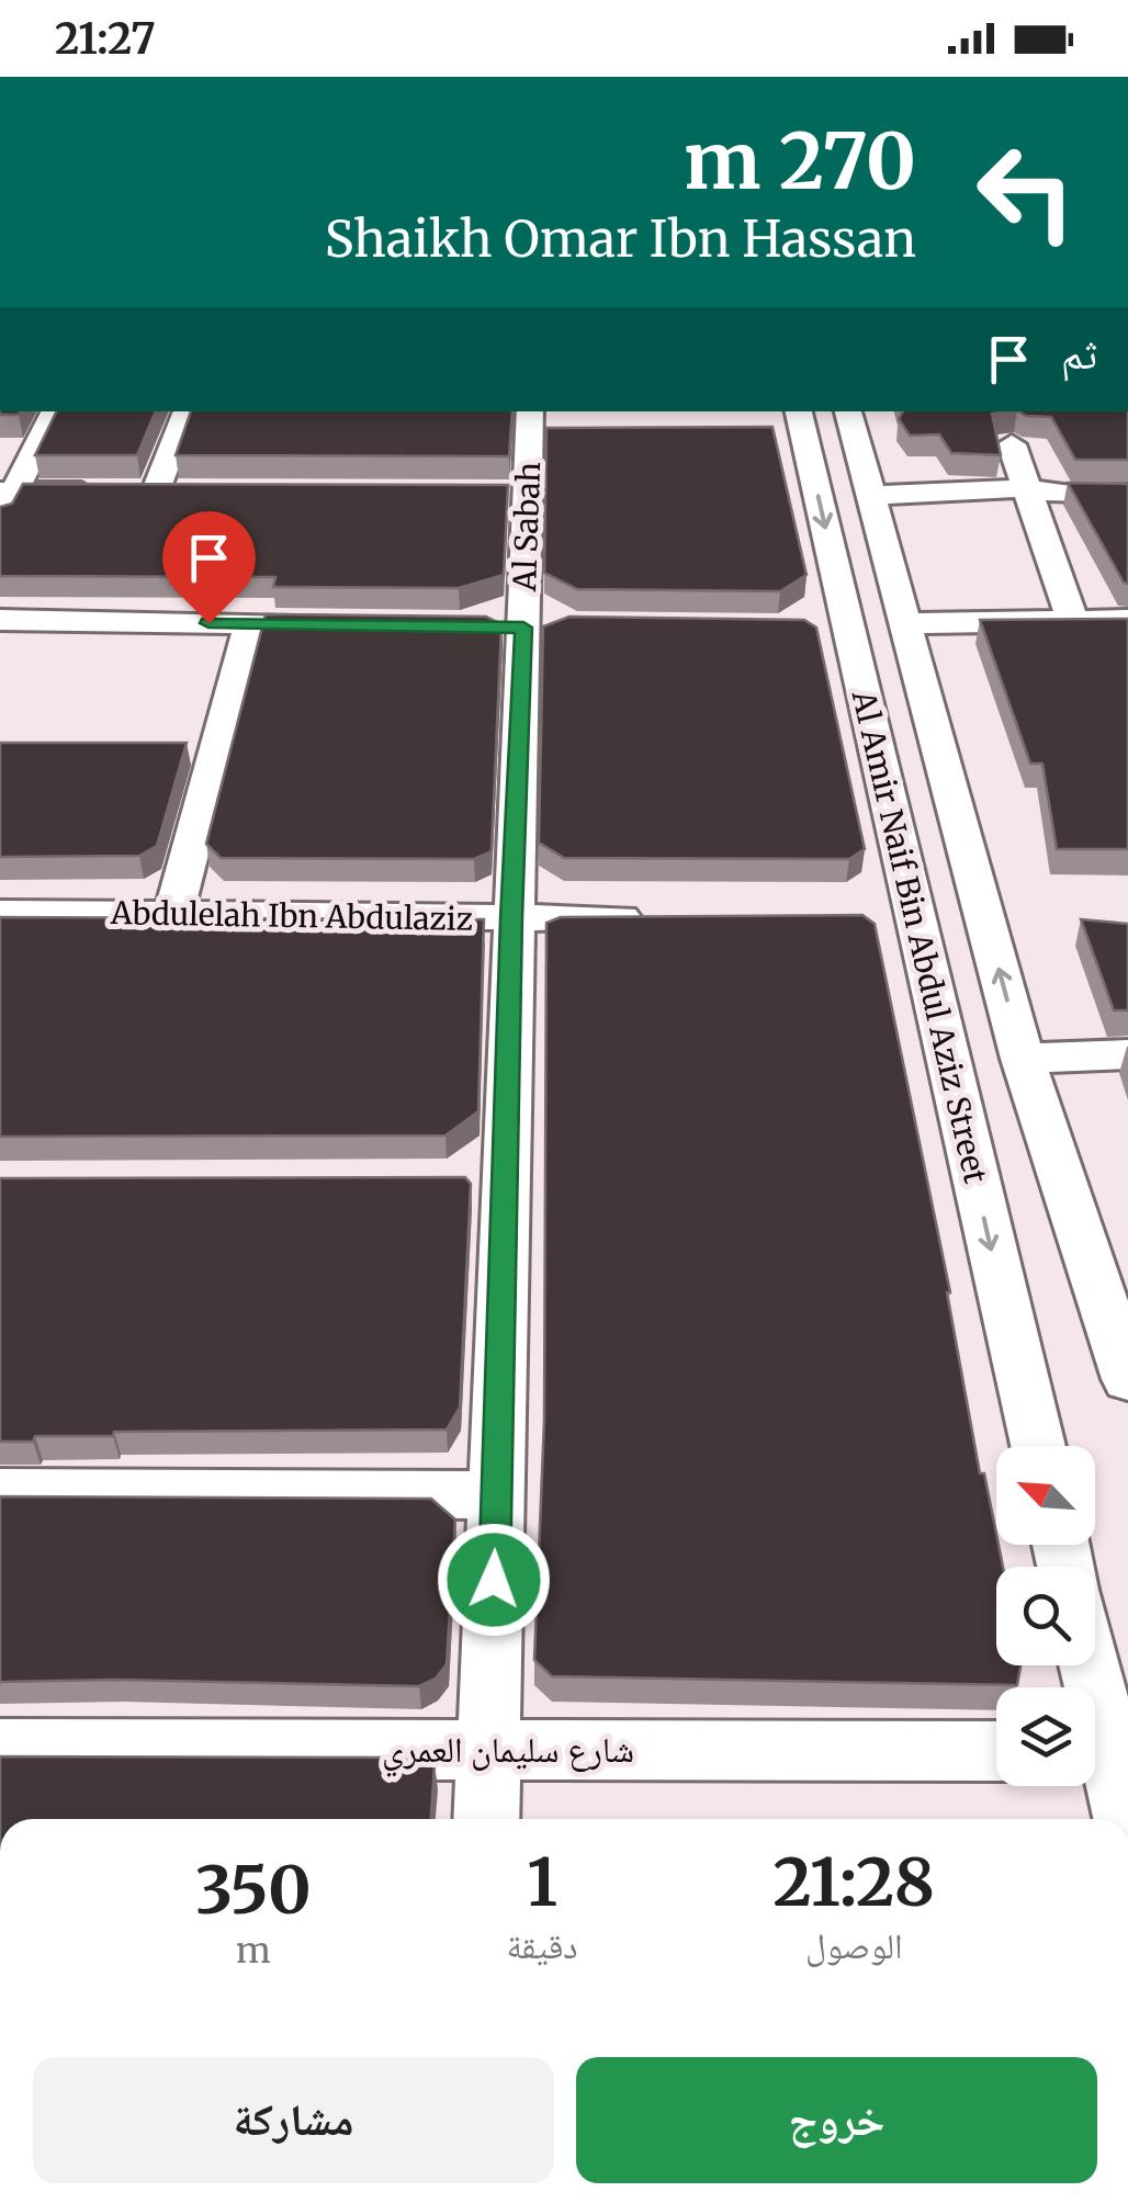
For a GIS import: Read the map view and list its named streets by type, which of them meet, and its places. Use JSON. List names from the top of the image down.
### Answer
{
  "streets": {
    "street": [
      "Al Sabah",
      "Abdulelah Ibn Abdulaziz",
      "Al Amir Naif Bin Abdul Aziz Street",
      "شارع سليمان العمري"
    ]
  },
  "crossings": [
    ["Al Sabah", "Abdulelah Ibn Abdulaziz"],
    ["Al Sabah", "شارع سليمان العمري"]
  ],
  "north": "top left",
  "page": {
    "status": "21:27",
    "turn": ["270 m", "Shaikh Omar Ibn Hassan"],
    "then": "ثم",
    "eta": [
      "21:28",
      "الوصول",
      "1",
      "دقيقة",
      "350",
      "m"
    ],
    "buttons": ["خروج", "مشاركة"]
  }
}
